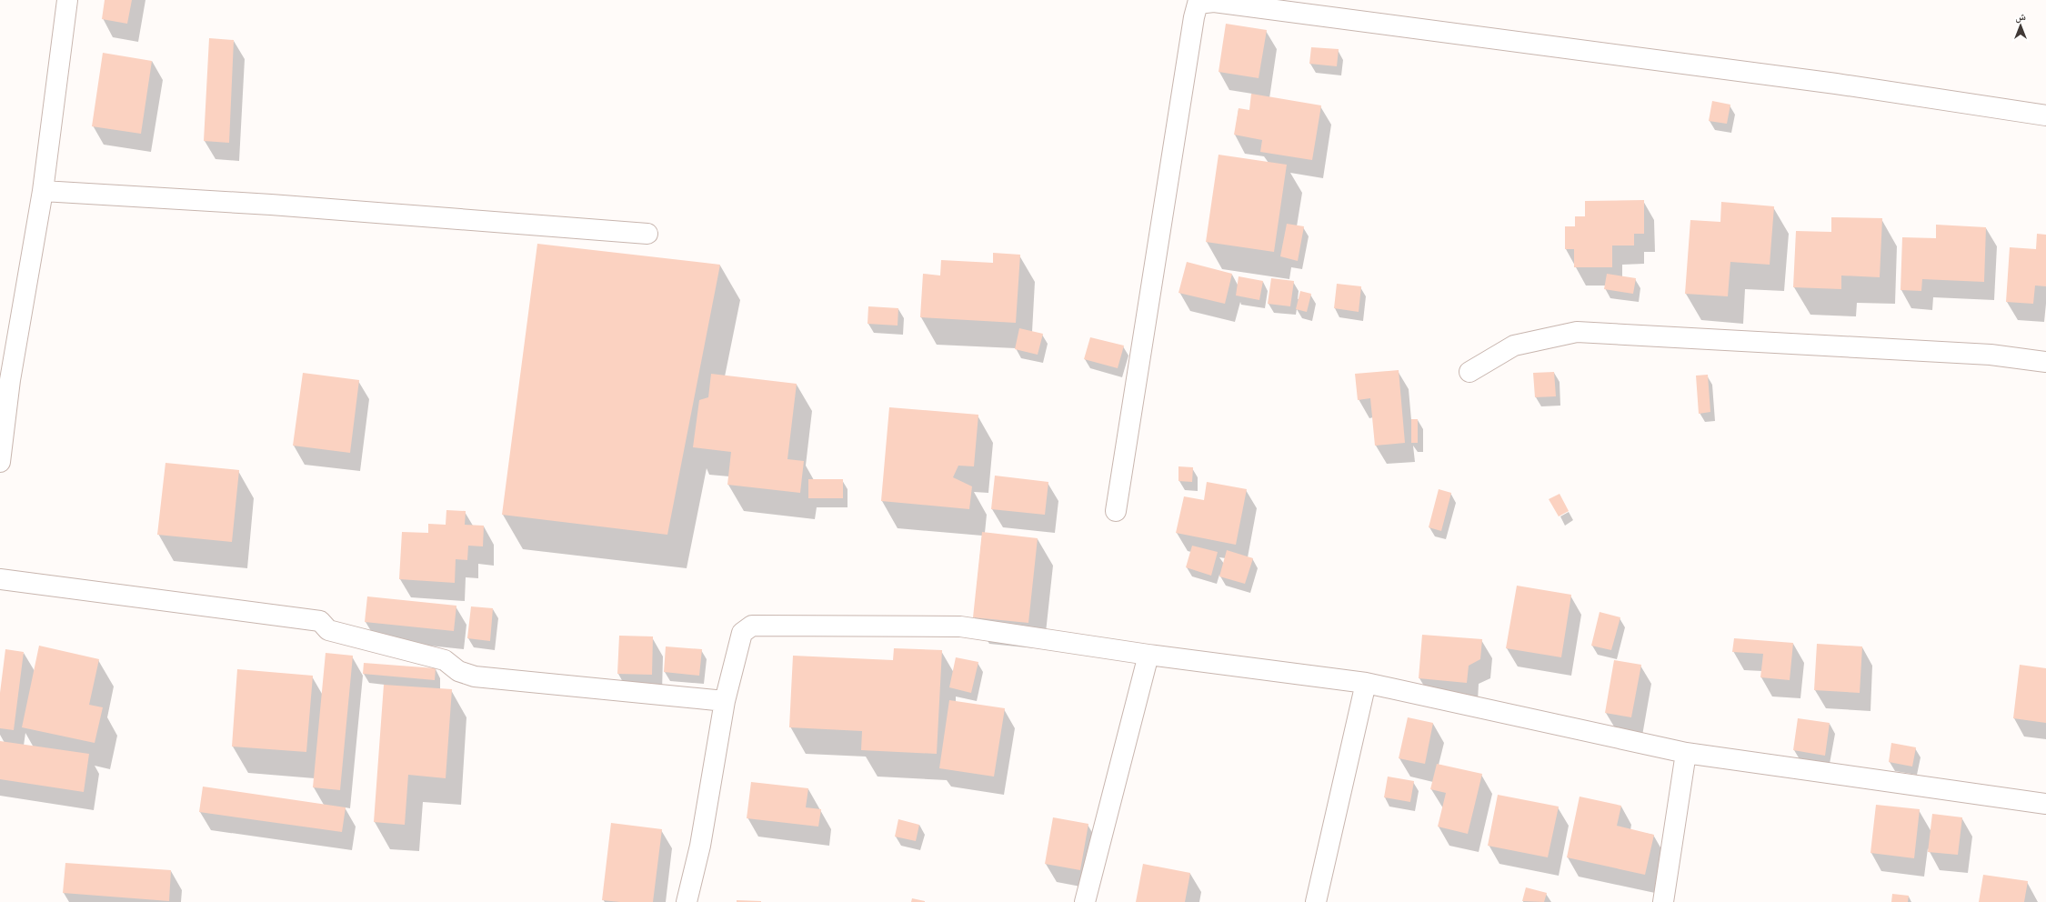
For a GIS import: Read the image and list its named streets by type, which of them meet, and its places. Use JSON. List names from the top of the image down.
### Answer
{
  "north": "top"
}
